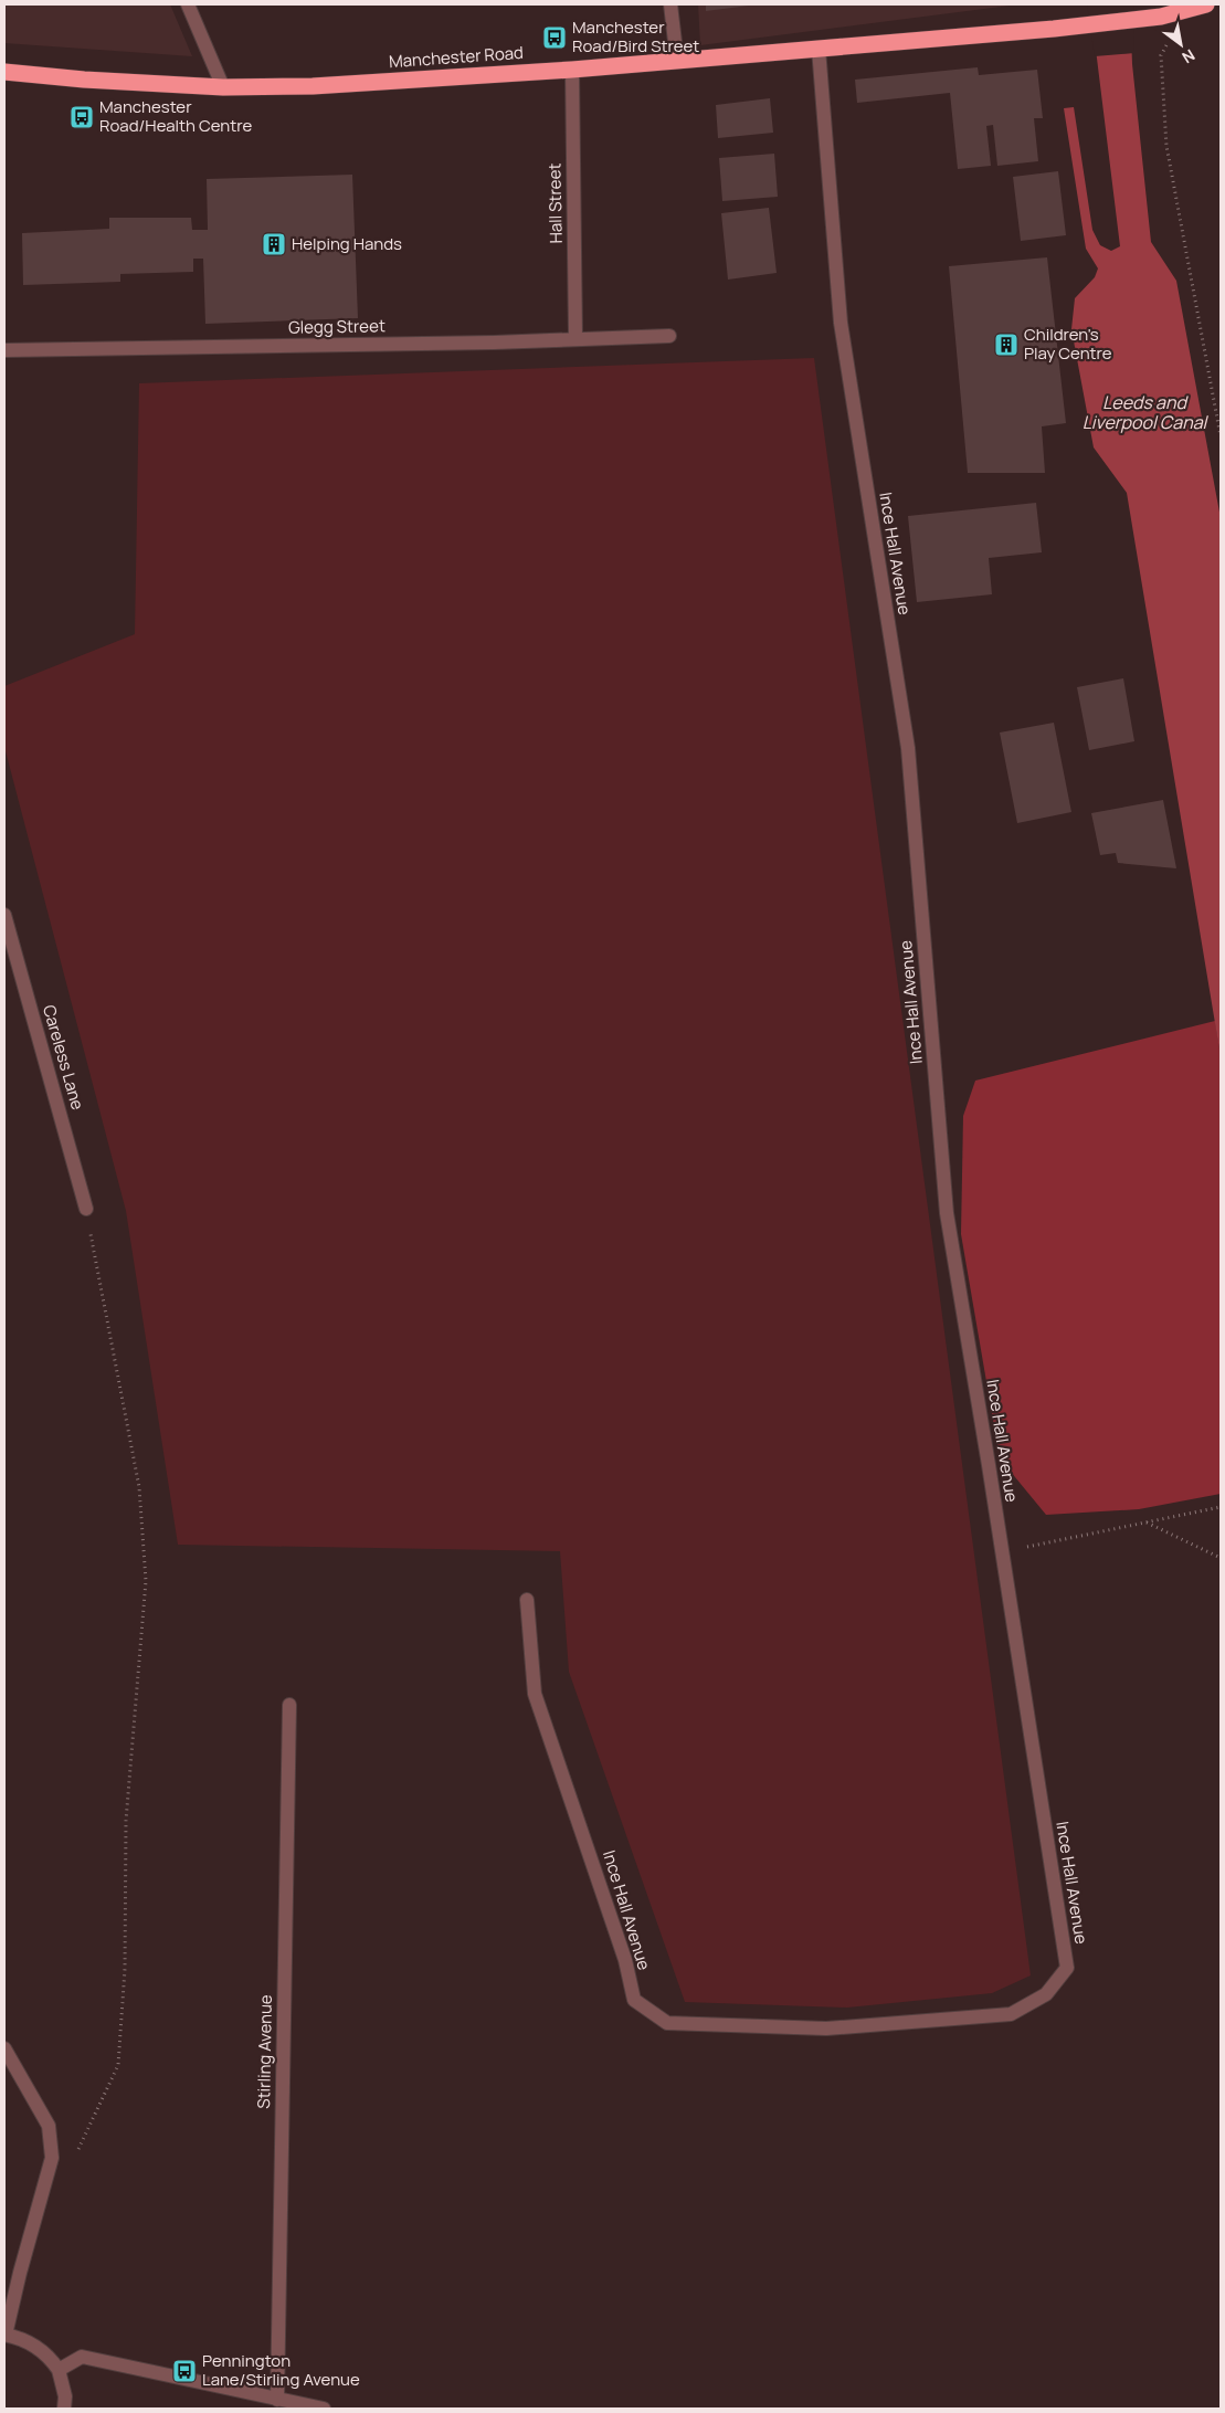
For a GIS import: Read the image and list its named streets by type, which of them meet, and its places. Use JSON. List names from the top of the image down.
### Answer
{
  "streets": {
    "highway": ["Manchester Road"],
    "street": [
      "Hall Street",
      "Glegg Street",
      "Ince Hall Avenue",
      "Careless Lane",
      "Stirling Avenue"
    ]
  },
  "crossings": [
    ["Manchester Road", "Hall Street"],
    ["Manchester Road", "Ince Hall Avenue"],
    ["Hall Street", "Glegg Street"]
  ],
  "water": ["Leeds and Liverpool Canal"],
  "places": {
    "bus stop": ["Manchester Road/Bird Street", "Manchester Road/Health Centre", "Pennington Lane/Stirling Avenue"],
    "building": ["Helping Hands", "Children's Play Centre"]
  },
  "north": "bottom right"
}
